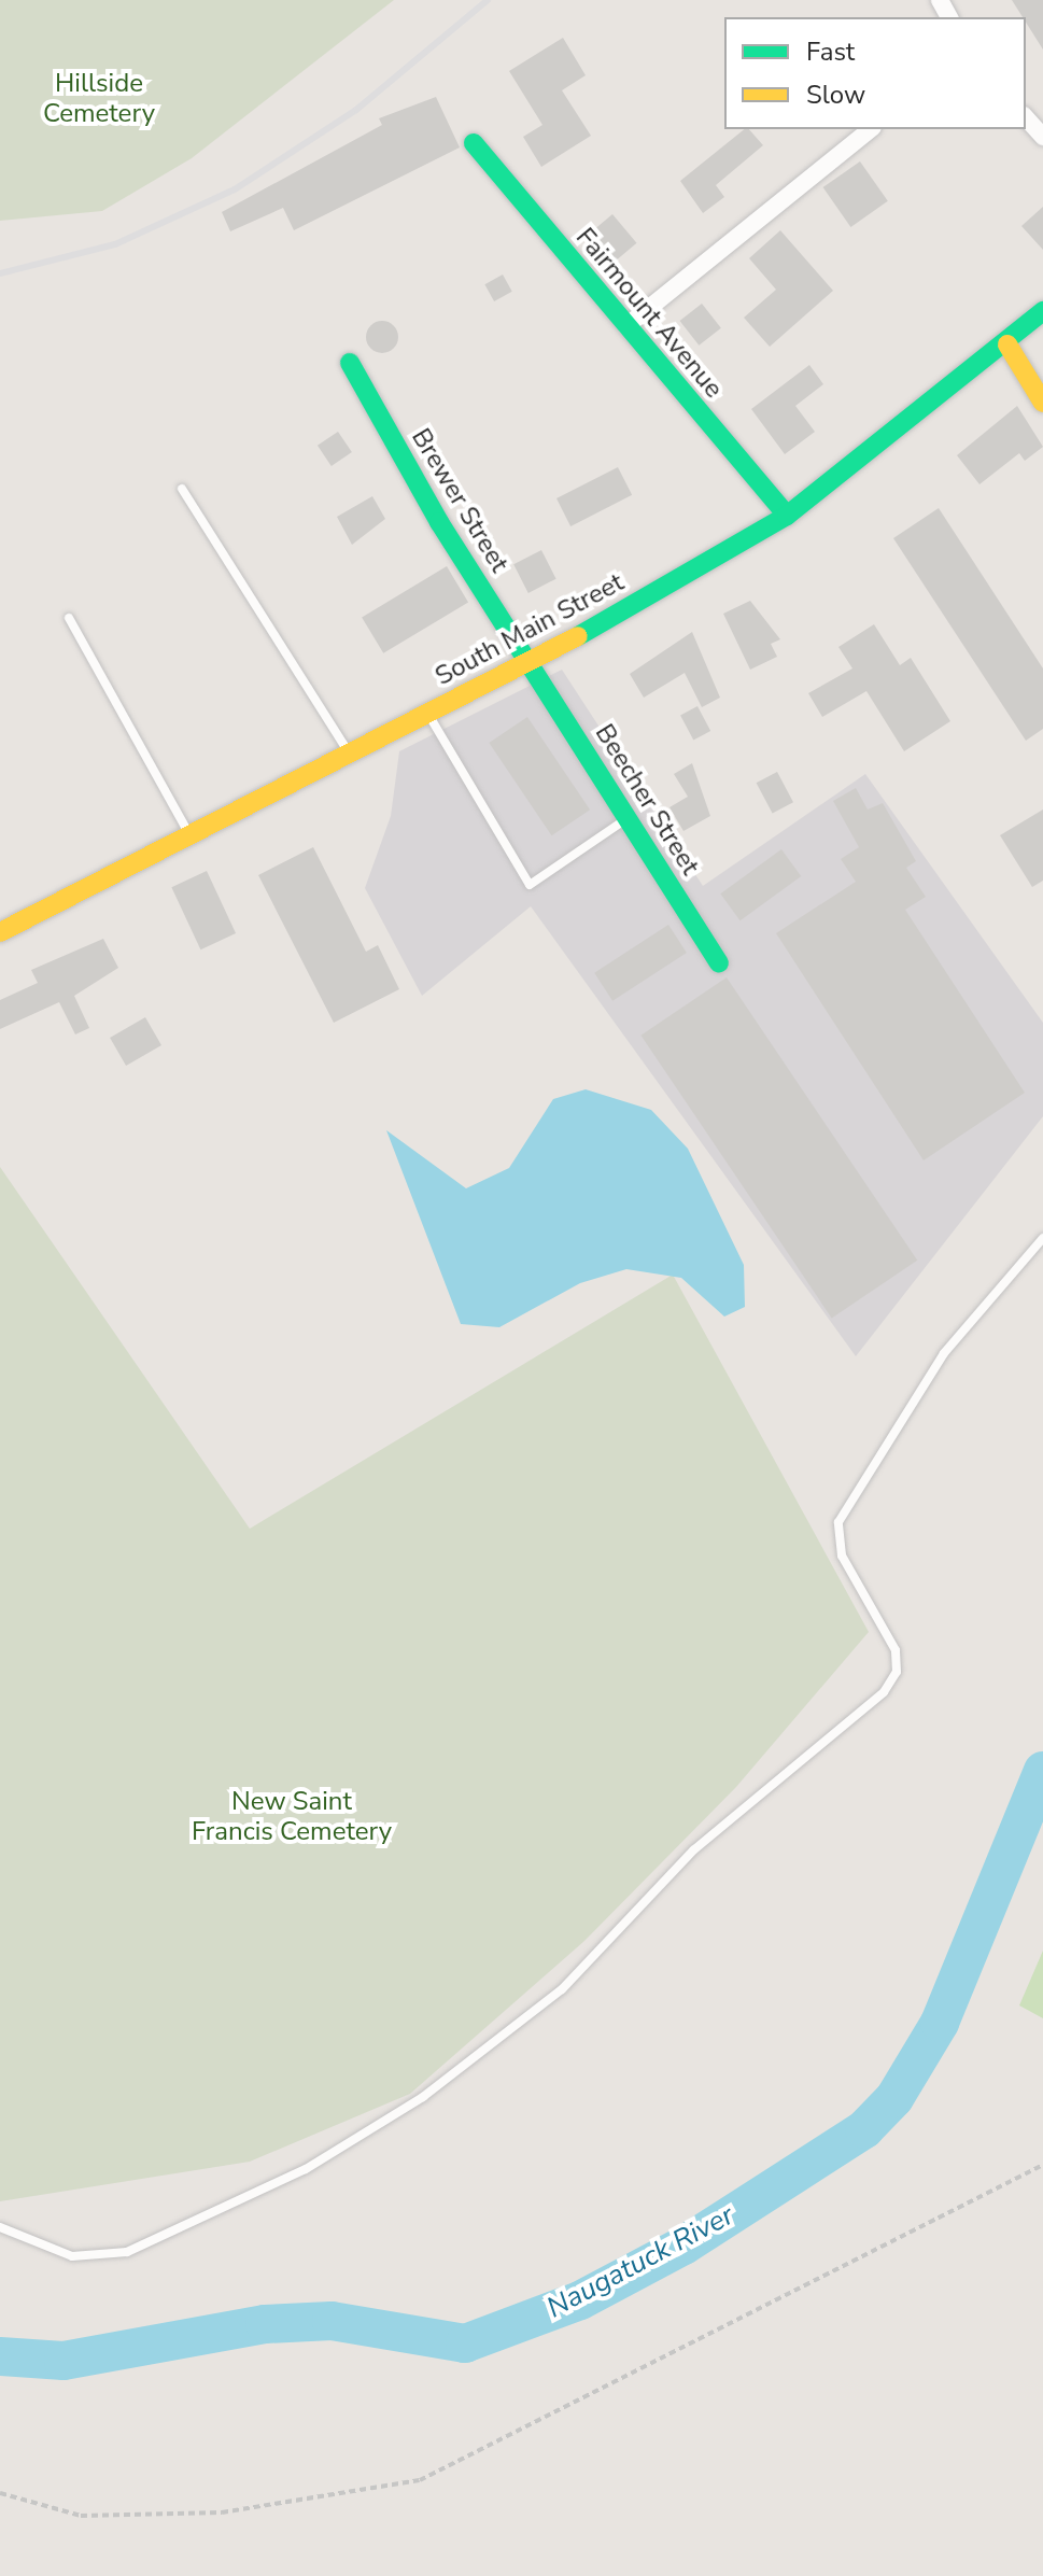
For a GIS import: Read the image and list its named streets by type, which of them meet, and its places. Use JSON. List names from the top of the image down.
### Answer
{
  "streets": {
    "street": [
      "Fairmount Avenue",
      "Brewer Street",
      "South Main Street",
      "Beecher Street"
    ]
  },
  "crossings": [
    ["Fairmount Avenue", "South Main Street"],
    ["Brewer Street", "South Main Street"],
    ["Brewer Street", "Beecher Street"],
    ["South Main Street", "Beecher Street"]
  ],
  "water": ["Naugatuck River"],
  "parks": ["Hillside Cemetery", "New Saint Francis Cemetery"],
  "legend": ["Fast", "Slow"]
}
